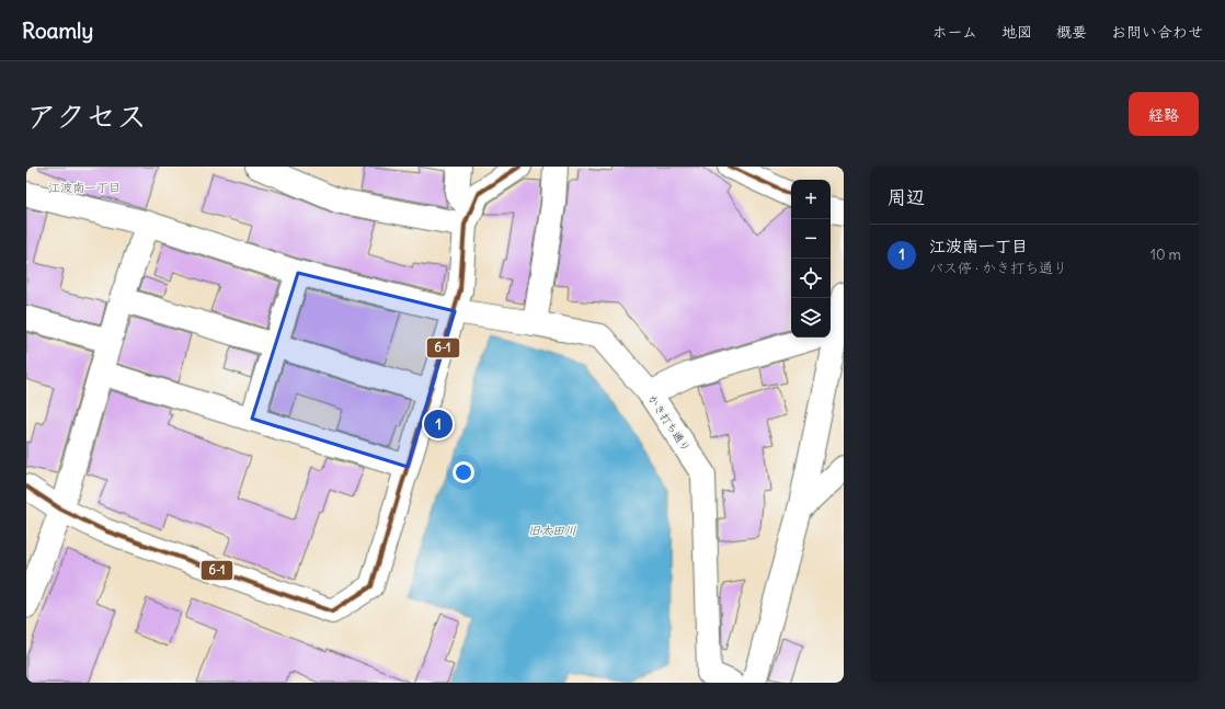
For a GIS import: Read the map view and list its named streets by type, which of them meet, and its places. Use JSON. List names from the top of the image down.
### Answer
{
  "streets": {
    "street": ["かき打ち通り"]
  },
  "districts": ["江波南一丁目"],
  "water": ["旧太田川"],
  "lines": ["transit line 6-1"],
  "page": {
    "header": "Roamly",
    "nav": [
      "ホーム",
      "地図",
      "概要",
      "お問い合わせ"
    ],
    "title": "アクセス",
    "buttons": "経路",
    "heading": "周辺",
    "map_buttons": ["+", "−"],
    "list": [
      {
        "mark": "1",
        "name": "江波南一丁目",
        "note": "バス停 · かき打ち通り",
        "value": "10 m"
      }
    ],
    "pins": "1"
  }
}
